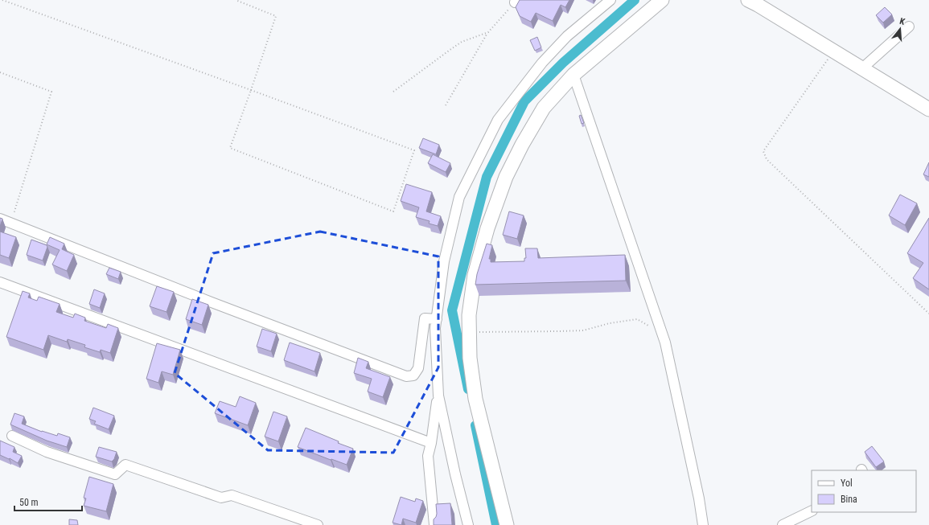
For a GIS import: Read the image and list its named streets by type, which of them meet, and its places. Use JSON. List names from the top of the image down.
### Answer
{
  "legend": ["Yol", "Bina"],
  "scale_bar": "50 m",
  "north": "top"
}
